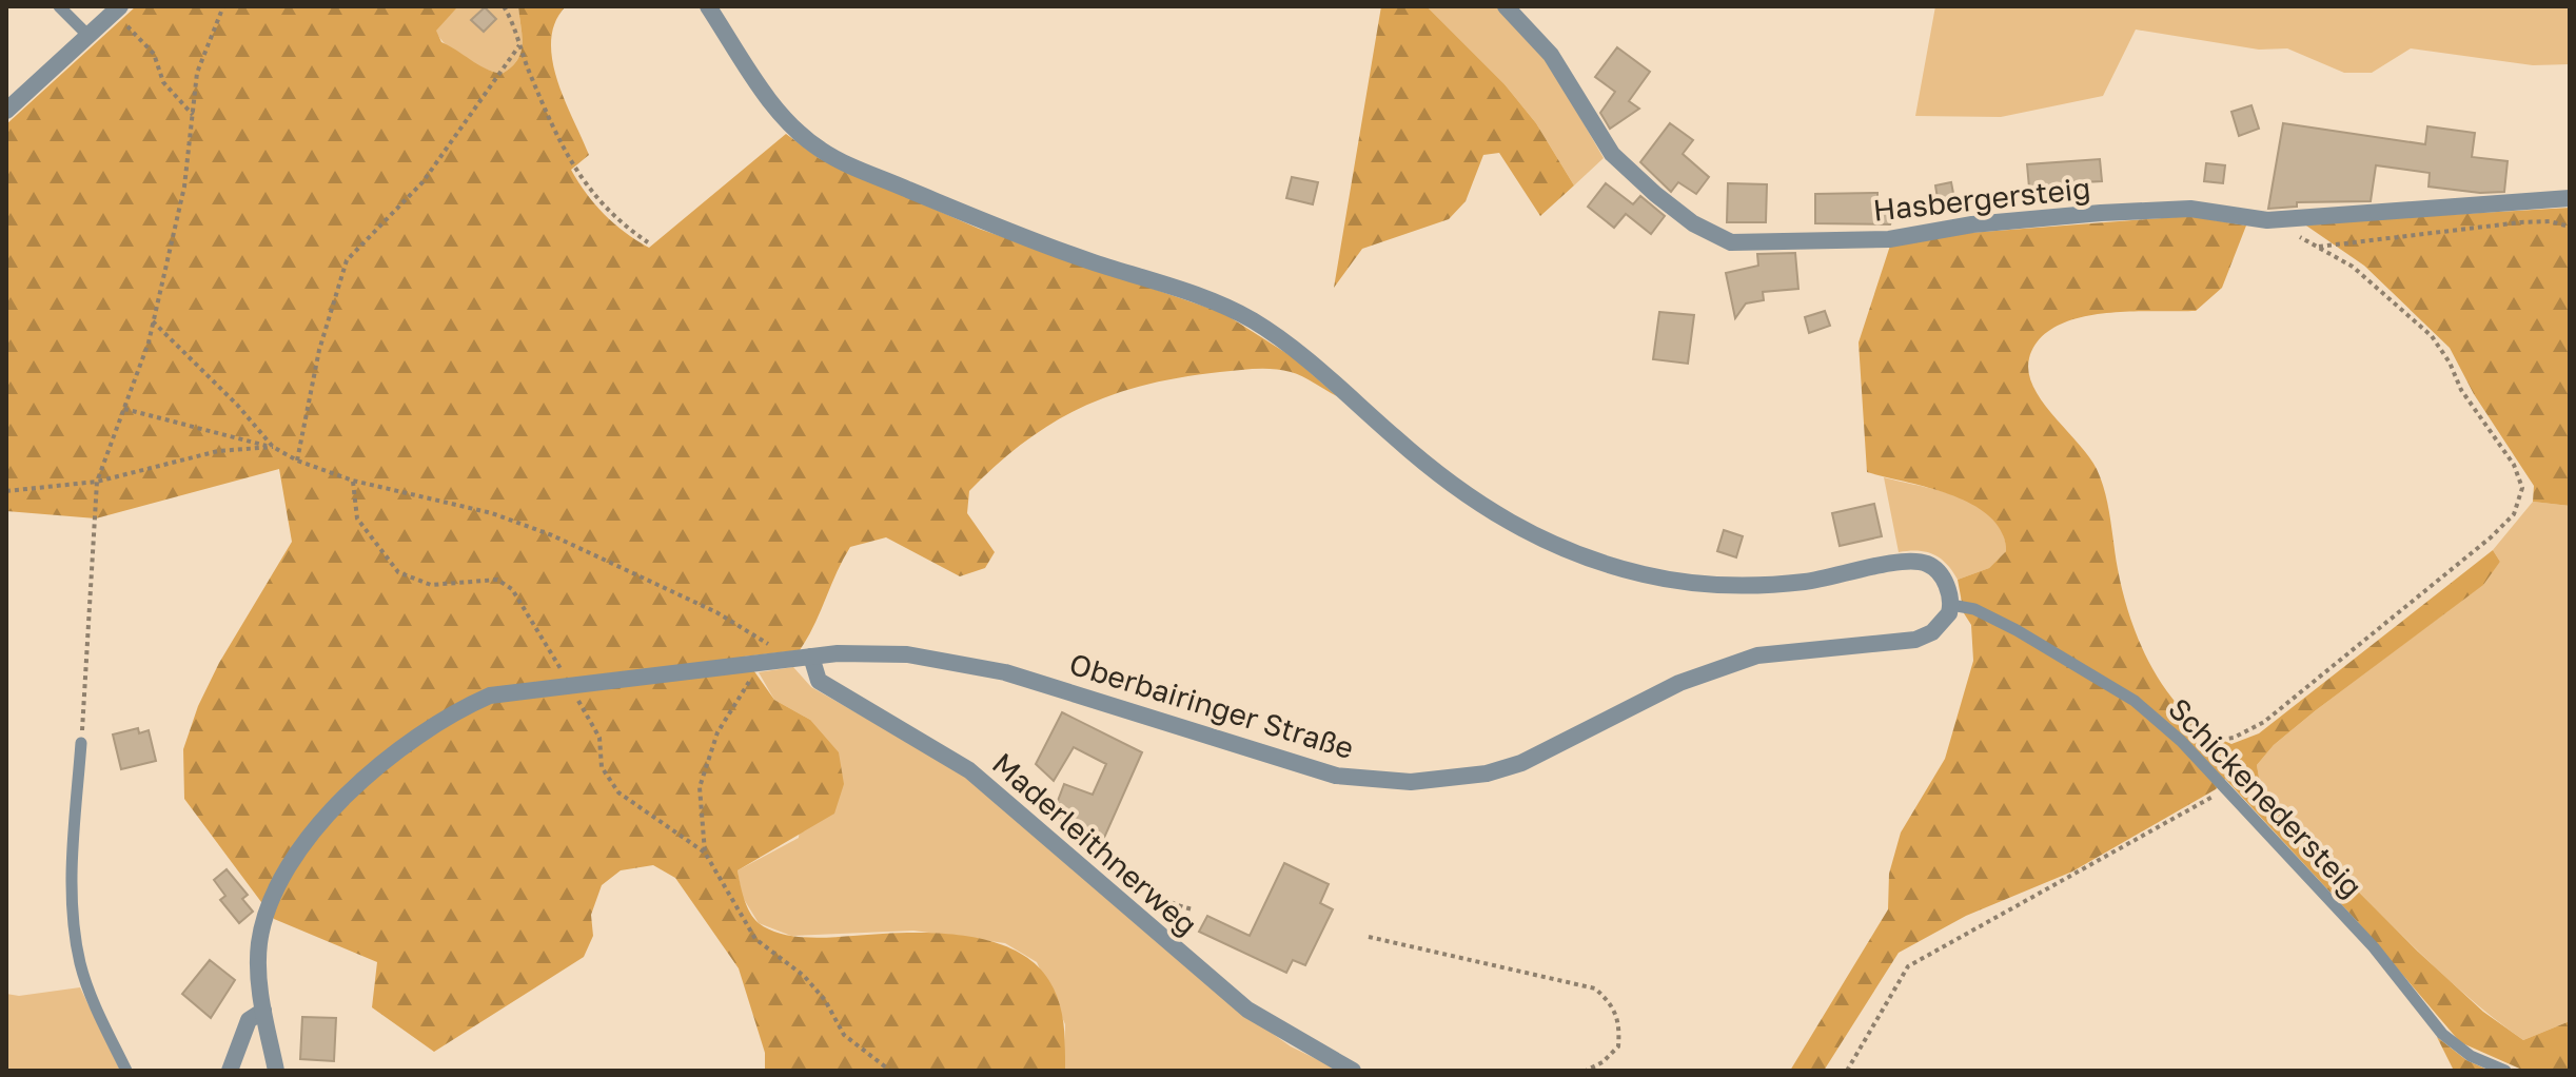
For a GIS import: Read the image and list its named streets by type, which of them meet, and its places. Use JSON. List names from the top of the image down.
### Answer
{
  "streets": {
    "street": ["Hasbergersteig", "Oberbairinger Straße", "Maderleithnerweg"],
    "lane": ["Schickenedersteig"]
  },
  "crossings": [
    ["Oberbairinger Straße", "Schickenedersteig"],
    ["Oberbairinger Straße", "Maderleithnerweg"]
  ]
}
